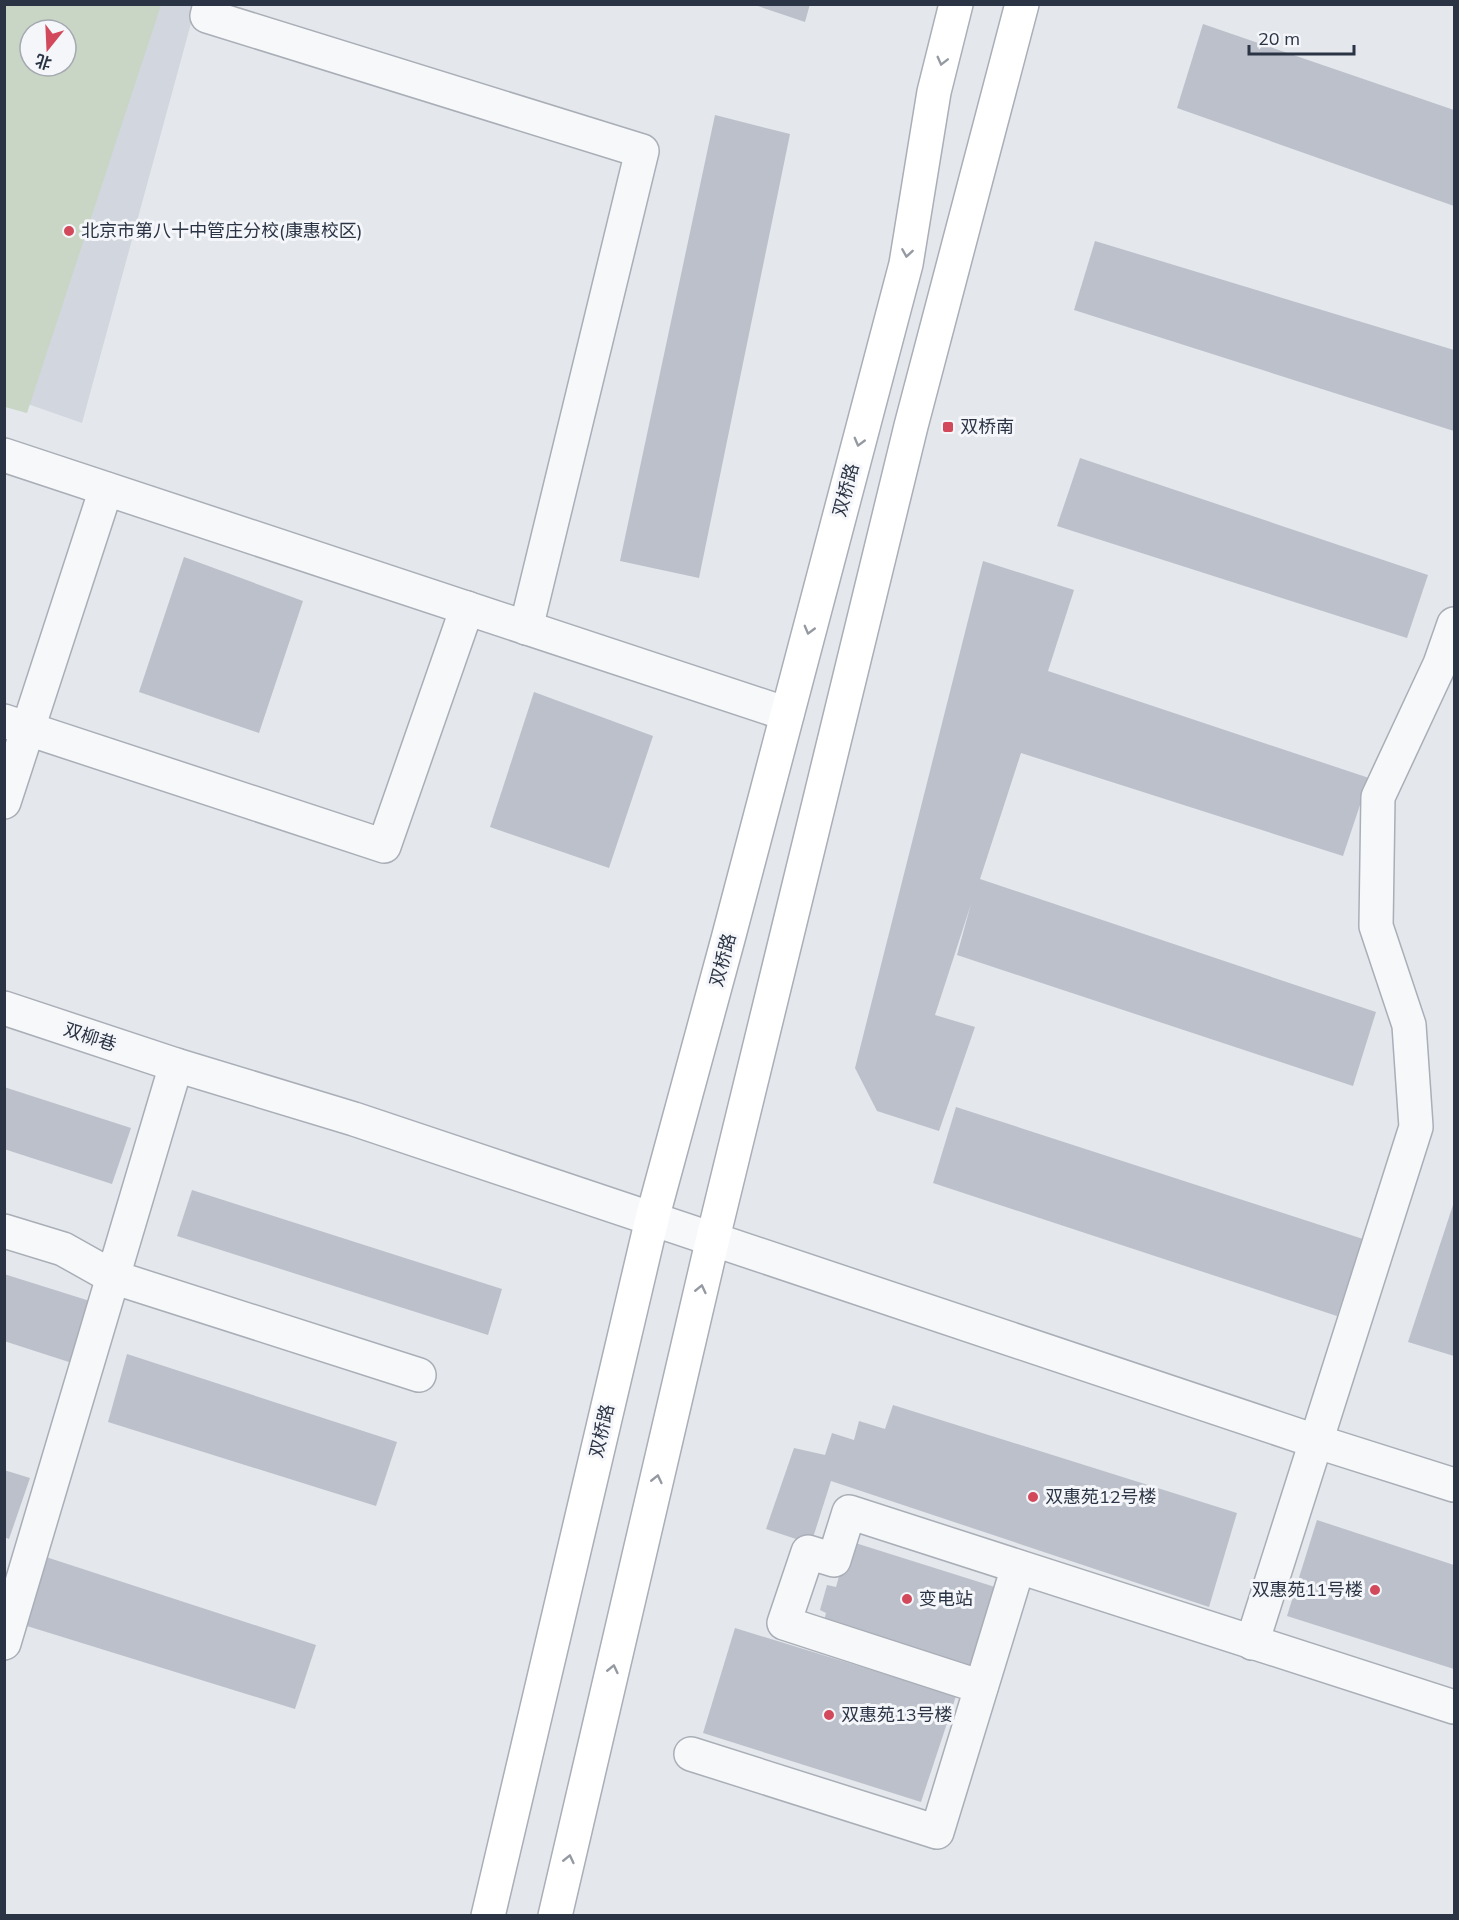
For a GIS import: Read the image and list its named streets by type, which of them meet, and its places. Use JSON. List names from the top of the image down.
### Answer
{
  "streets": {
    "main road": ["双桥路"],
    "street": ["双柳巷"]
  },
  "crossings": [
    ["双桥路", "双柳巷"]
  ],
  "places": {
    "other": [
      "北京市第八十中管庄分校(康惠校区)",
      "双惠苑12号楼",
      "双惠苑11号楼",
      "变电站",
      "双惠苑13号楼"
    ],
    "transit": ["双桥南"]
  },
  "scale_bar": "20 m",
  "north": "bottom"
}
